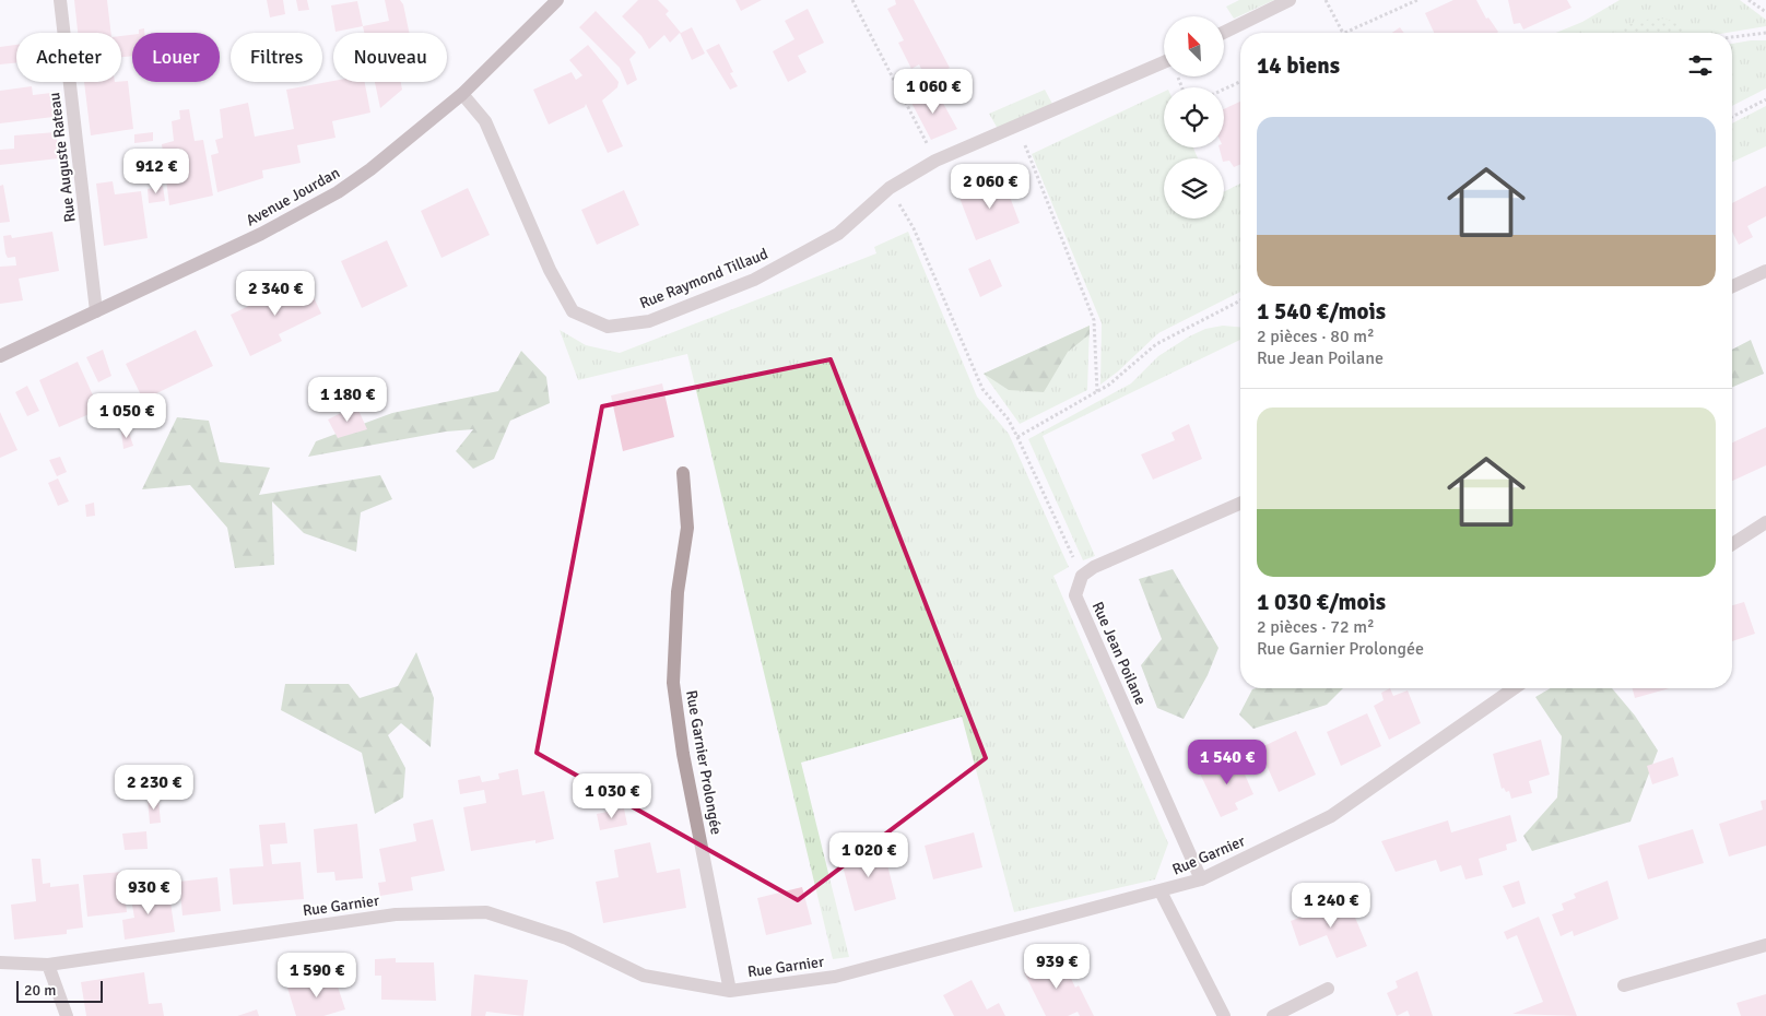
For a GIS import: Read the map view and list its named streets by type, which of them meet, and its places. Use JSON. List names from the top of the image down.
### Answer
{
  "streets": {
    "main road": ["Avenue Jourdan"],
    "street": [
      "Rue Auguste Rateau",
      "Rue Raymond Tillaud",
      "Rue Jean Poilane",
      "Rue Garnier Prolongée",
      "Rue Garnier"
    ]
  },
  "crossings": [
    ["Rue Auguste Rateau", "Avenue Jourdan"],
    ["Avenue Jourdan", "Rue Raymond Tillaud"],
    ["Rue Jean Poilane", "Rue Garnier"],
    ["Rue Garnier Prolongée", "Rue Garnier"]
  ],
  "scale_bar": "20 m",
  "north": "top left",
  "page": {
    "chip": [
      "Acheter",
      "Louer",
      "Filtres",
      "Nouveau"
    ],
    "heading": "14 biens",
    "price": [
      "1 060 €",
      "912 €",
      "2 060 €",
      "2 340 €",
      "1 180 €",
      "1 050 €",
      "1 540 €",
      "2 230 €",
      "1 030 €",
      "1 020 €",
      "930 €",
      "1 240 €",
      "939 €",
      "1 590 €"
    ],
    "list": [
      {
        "name": "1 540 €/mois",
        "note": "2 pièces · 80 m² · Rue Jean Poilane"
      },
      {
        "name": "1 030 €/mois",
        "note": "2 pièces · 72 m² · Rue Garnier Prolongée"
      }
    ],
    "scale": "20 m"
  }
}
